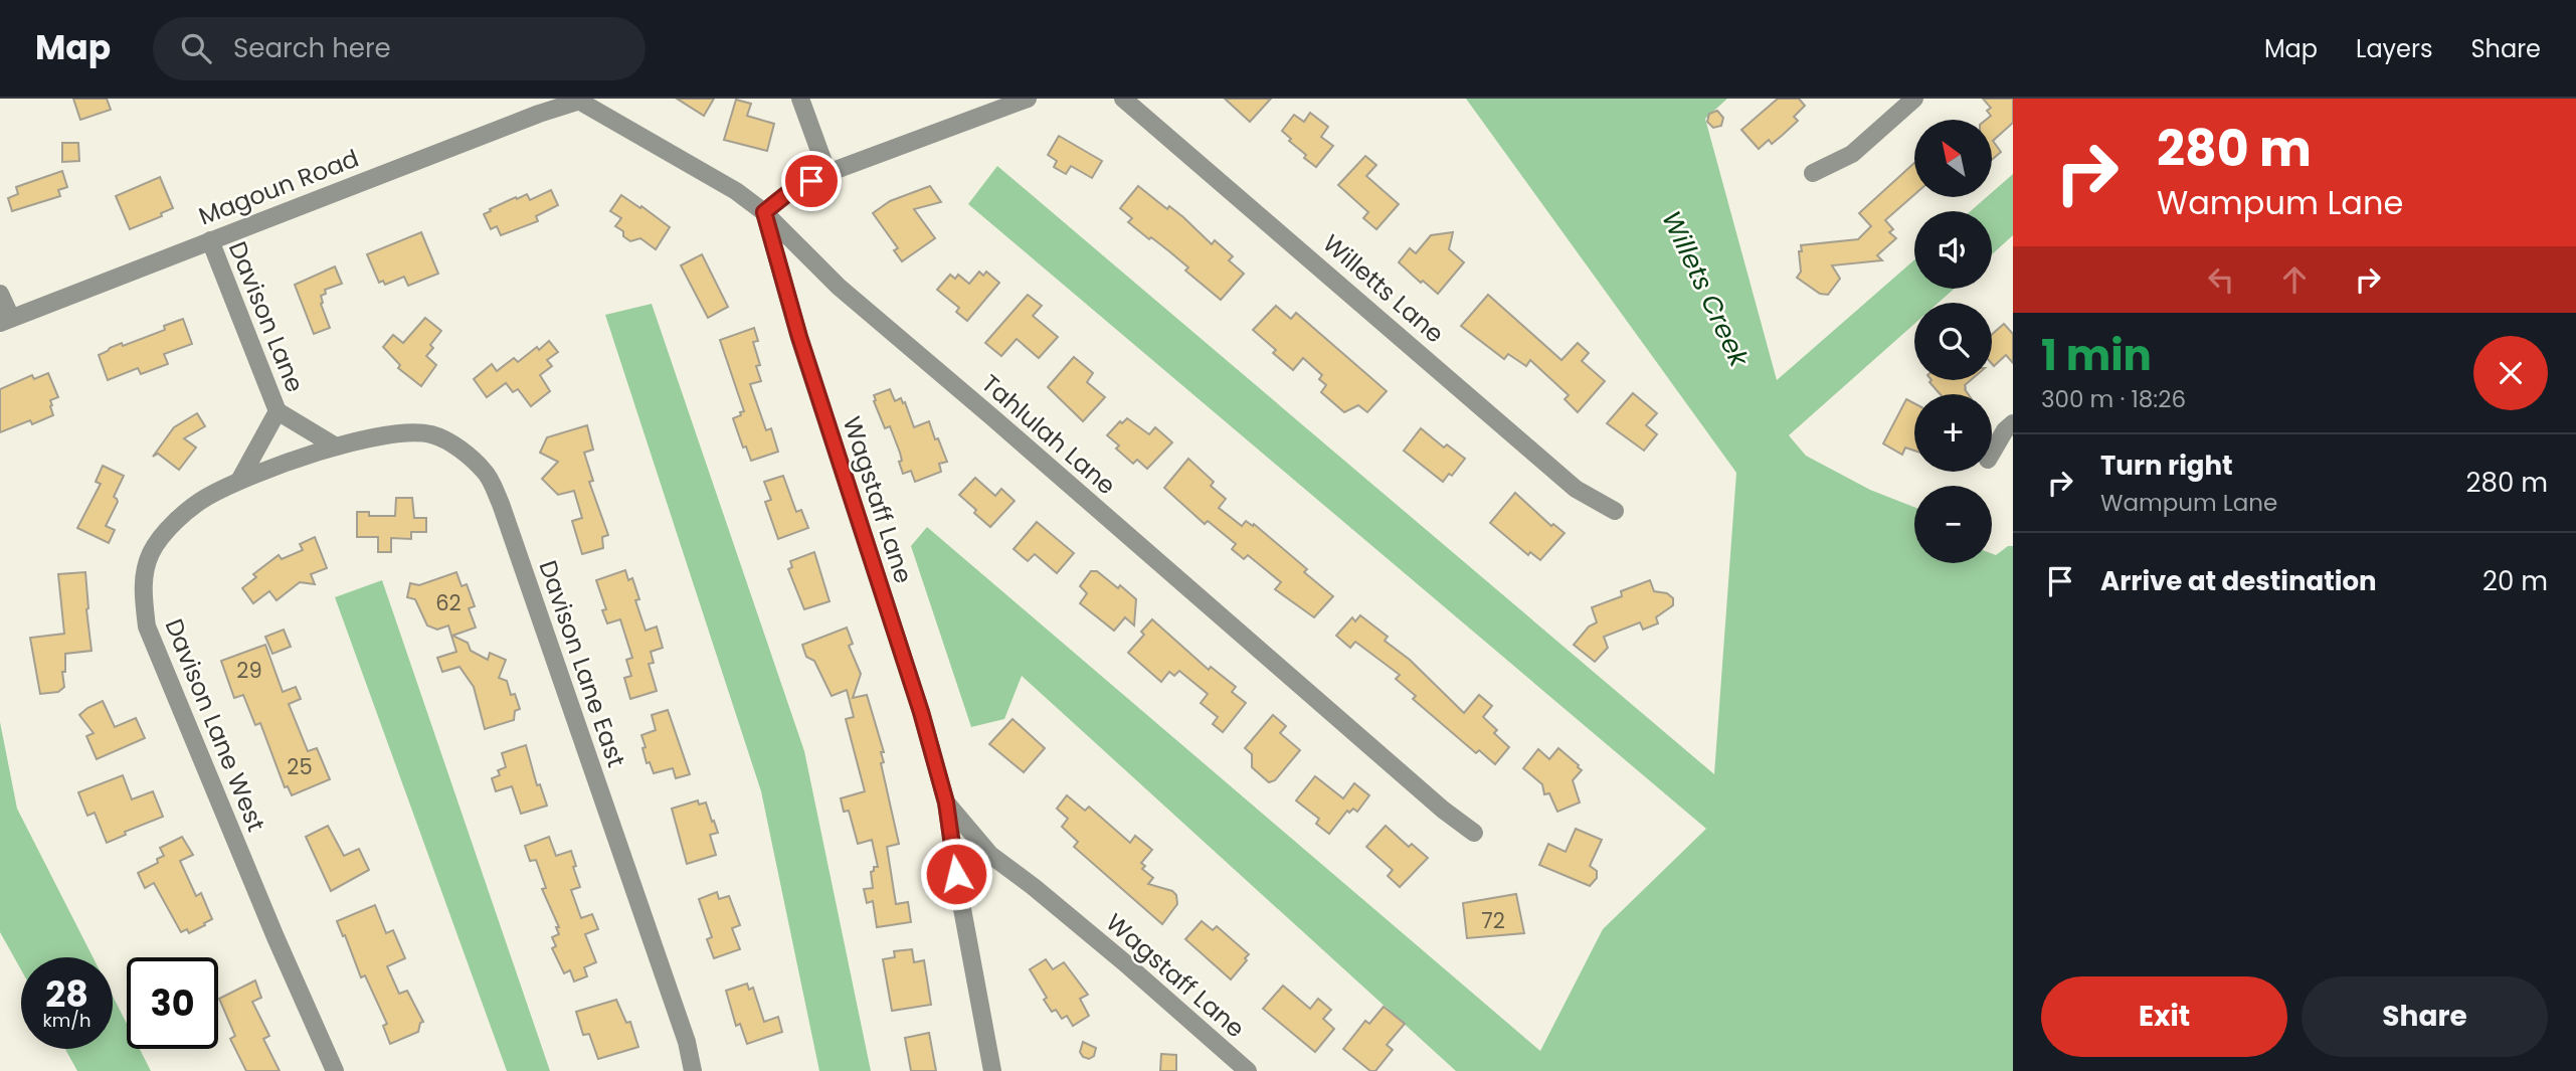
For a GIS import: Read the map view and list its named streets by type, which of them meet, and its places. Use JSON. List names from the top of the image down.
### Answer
{
  "streets": {
    "street": [
      "Magoun Road",
      "Willetts Lane",
      "Davison Lane",
      "Tahlulah Lane",
      "Wagstaff Lane",
      "Davison Lane East",
      "Davison Lane West"
    ]
  },
  "crossings": [
    ["Magoun Road", "Davison Lane"],
    ["Magoun Road", "Tahlulah Lane"],
    ["Davison Lane", "Davison Lane East"],
    ["Davison Lane", "Davison Lane West"],
    ["Tahlulah Lane", "Wagstaff Lane"],
    ["Davison Lane East", "Davison Lane West"]
  ],
  "water": ["Willets Creek"],
  "house_numbers": [
    "62",
    "29",
    "25",
    "72"
  ],
  "north": "top left",
  "page": {
    "header": "Map",
    "search": "Search here",
    "nav": ["Map", "Layers", "Share"],
    "turn": ["280 m", "Wampum Lane"],
    "map_buttons": ["+", "−"],
    "heading": ["1 min", "300 m · 18:26"],
    "list": [
      {
        "name": "Turn right",
        "note": "Wampum Lane",
        "value": "280 m"
      },
      {
        "name": "Arrive at destination",
        "value": "20 m"
      }
    ],
    "speed": "28 km/h",
    "limit": "30",
    "buttons": ["Exit", "Share"]
  }
}
